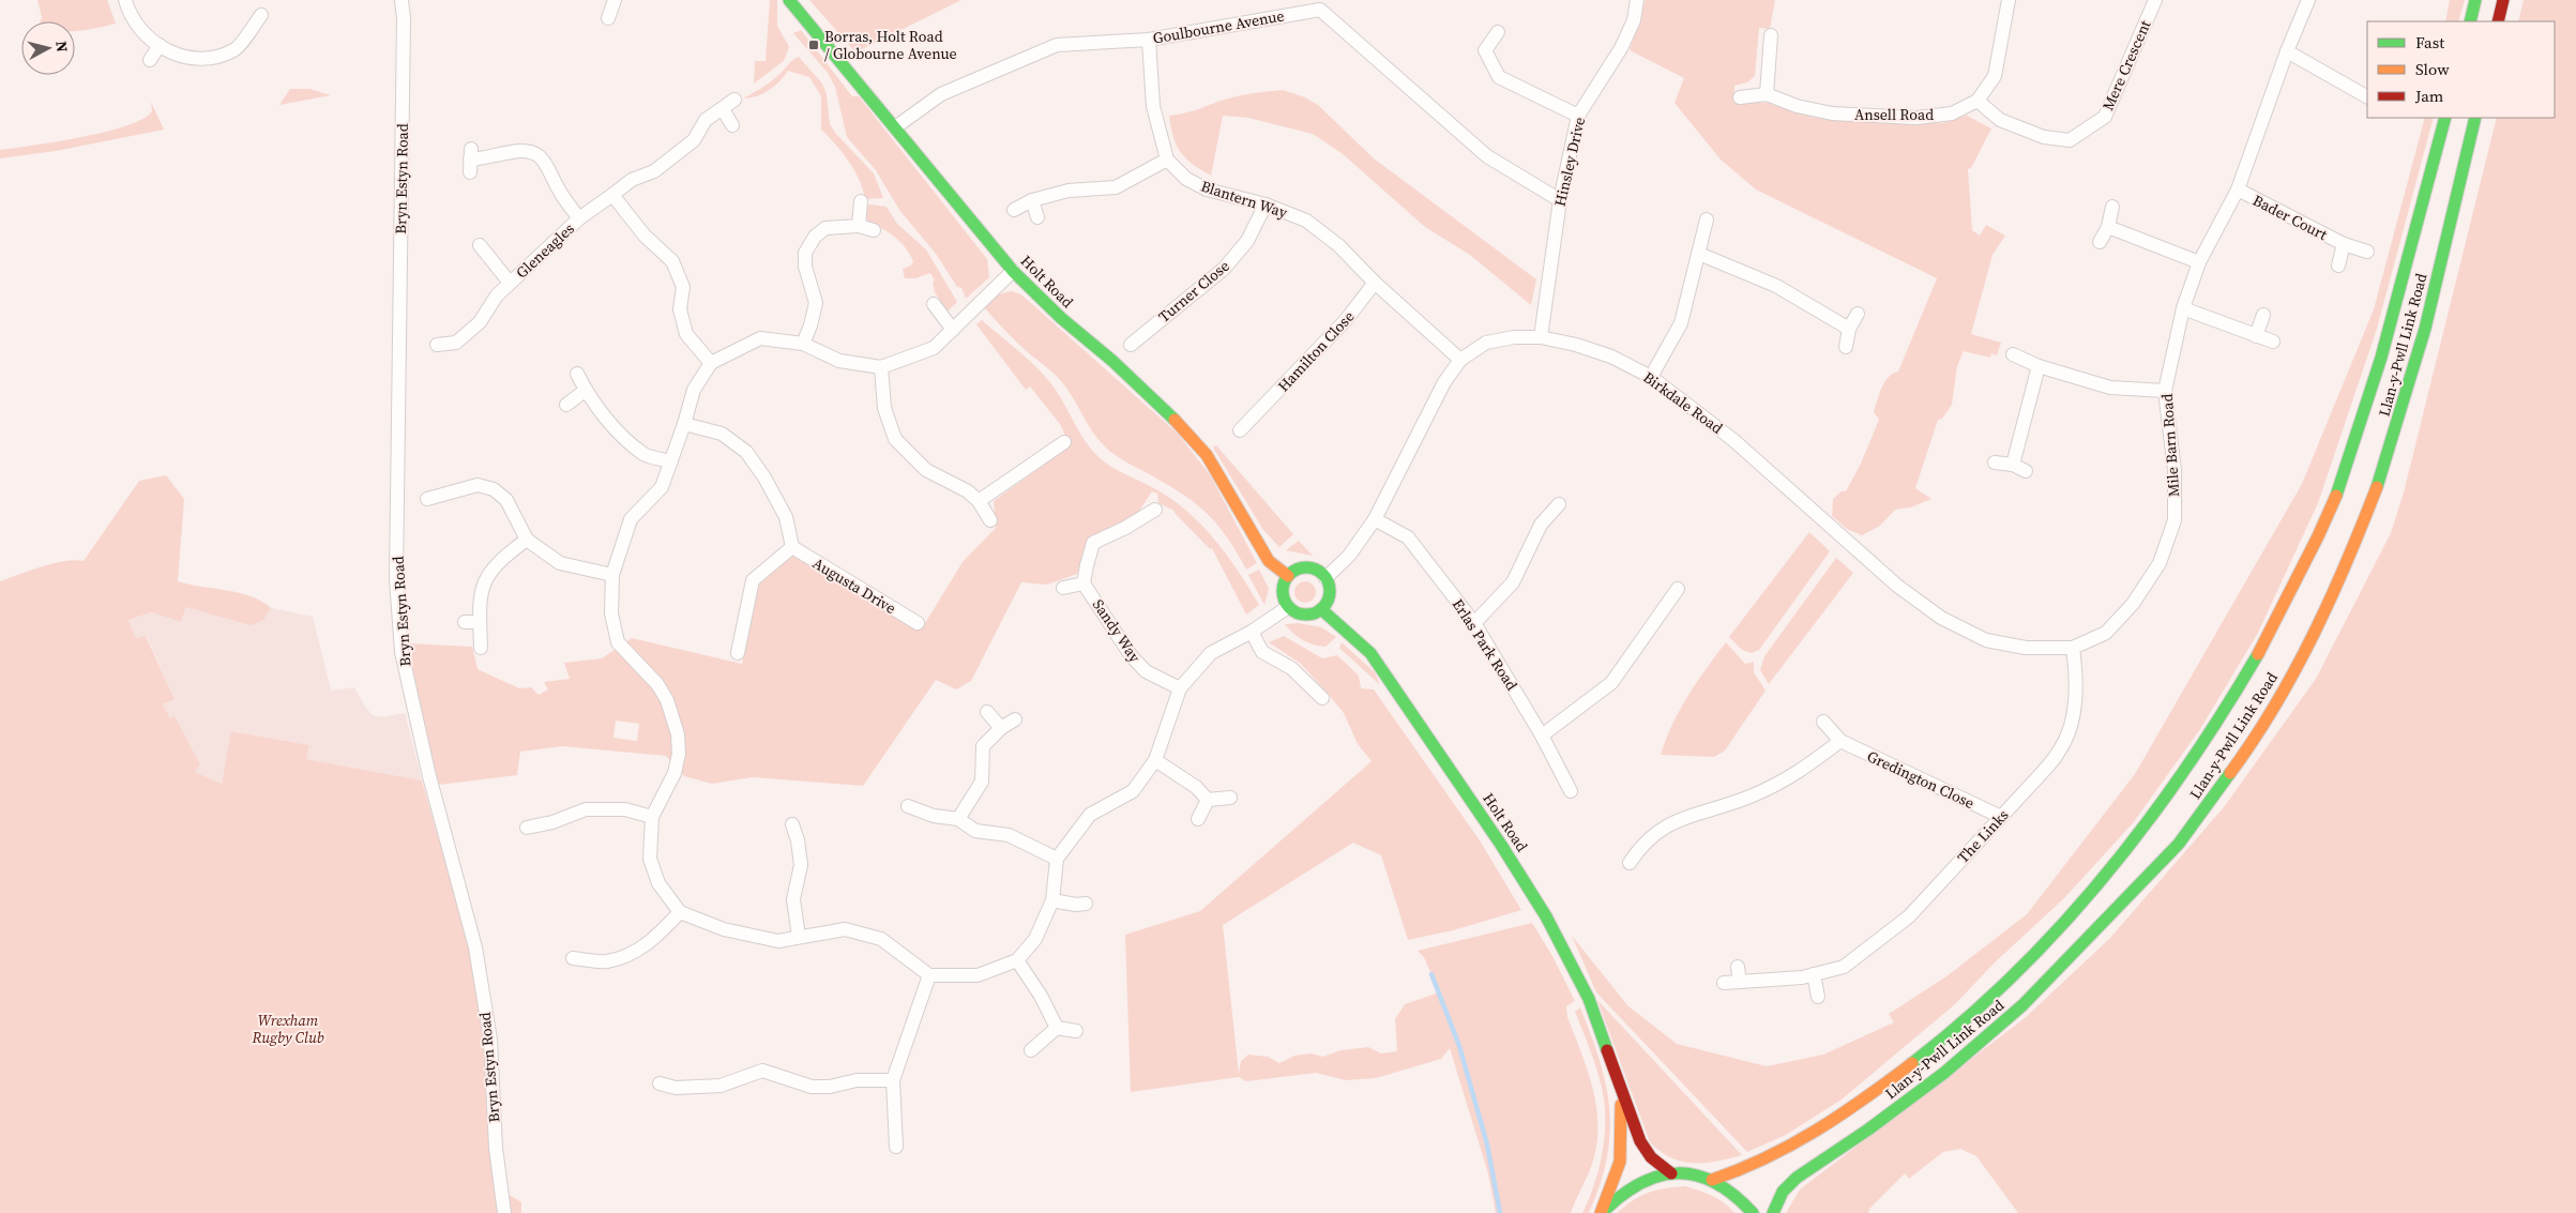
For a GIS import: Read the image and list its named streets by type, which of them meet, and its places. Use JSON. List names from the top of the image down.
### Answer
{
  "streets": {
    "main road": ["Holt Road", "Llan-y-Pwll Link Road"],
    "street": [
      "Goulbourne Avenue",
      "Mere Crescent",
      "Ansell Road",
      "Hinsley Drive",
      "Bryn Estyn Road",
      "Blantern Way",
      "Bader Court",
      "Gleneagles",
      "Turner Close",
      "Hamilton Close",
      "Birkdale Road",
      "Mile Barn Road",
      "Augusta Drive",
      "Sandy Way",
      "Erlas Park Road",
      "Gredington Close",
      "The Links"
    ]
  },
  "crossings": [
    ["Goulbourne Avenue", "Hinsley Drive"],
    ["Goulbourne Avenue", "Blantern Way"],
    ["Goulbourne Avenue", "Holt Road"],
    ["Mere Crescent", "Ansell Road"],
    ["Hinsley Drive", "Birkdale Road"],
    ["Blantern Way", "Turner Close"],
    ["Blantern Way", "Hamilton Close"],
    ["Blantern Way", "Birkdale Road"],
    ["Bader Court", "Mile Barn Road"],
    ["Holt Road", "Birkdale Road"],
    ["Birkdale Road", "Mile Barn Road"],
    ["Birkdale Road", "Erlas Park Road"],
    ["Mile Barn Road", "The Links"],
    ["Gredington Close", "The Links"]
  ],
  "parks": ["Wrexham Rugby Club"],
  "places": {
    "transit": ["Borras, Holt Road / Globourne Avenue"]
  },
  "legend": ["Fast", "Slow", "Jam"],
  "north": "right"
}
